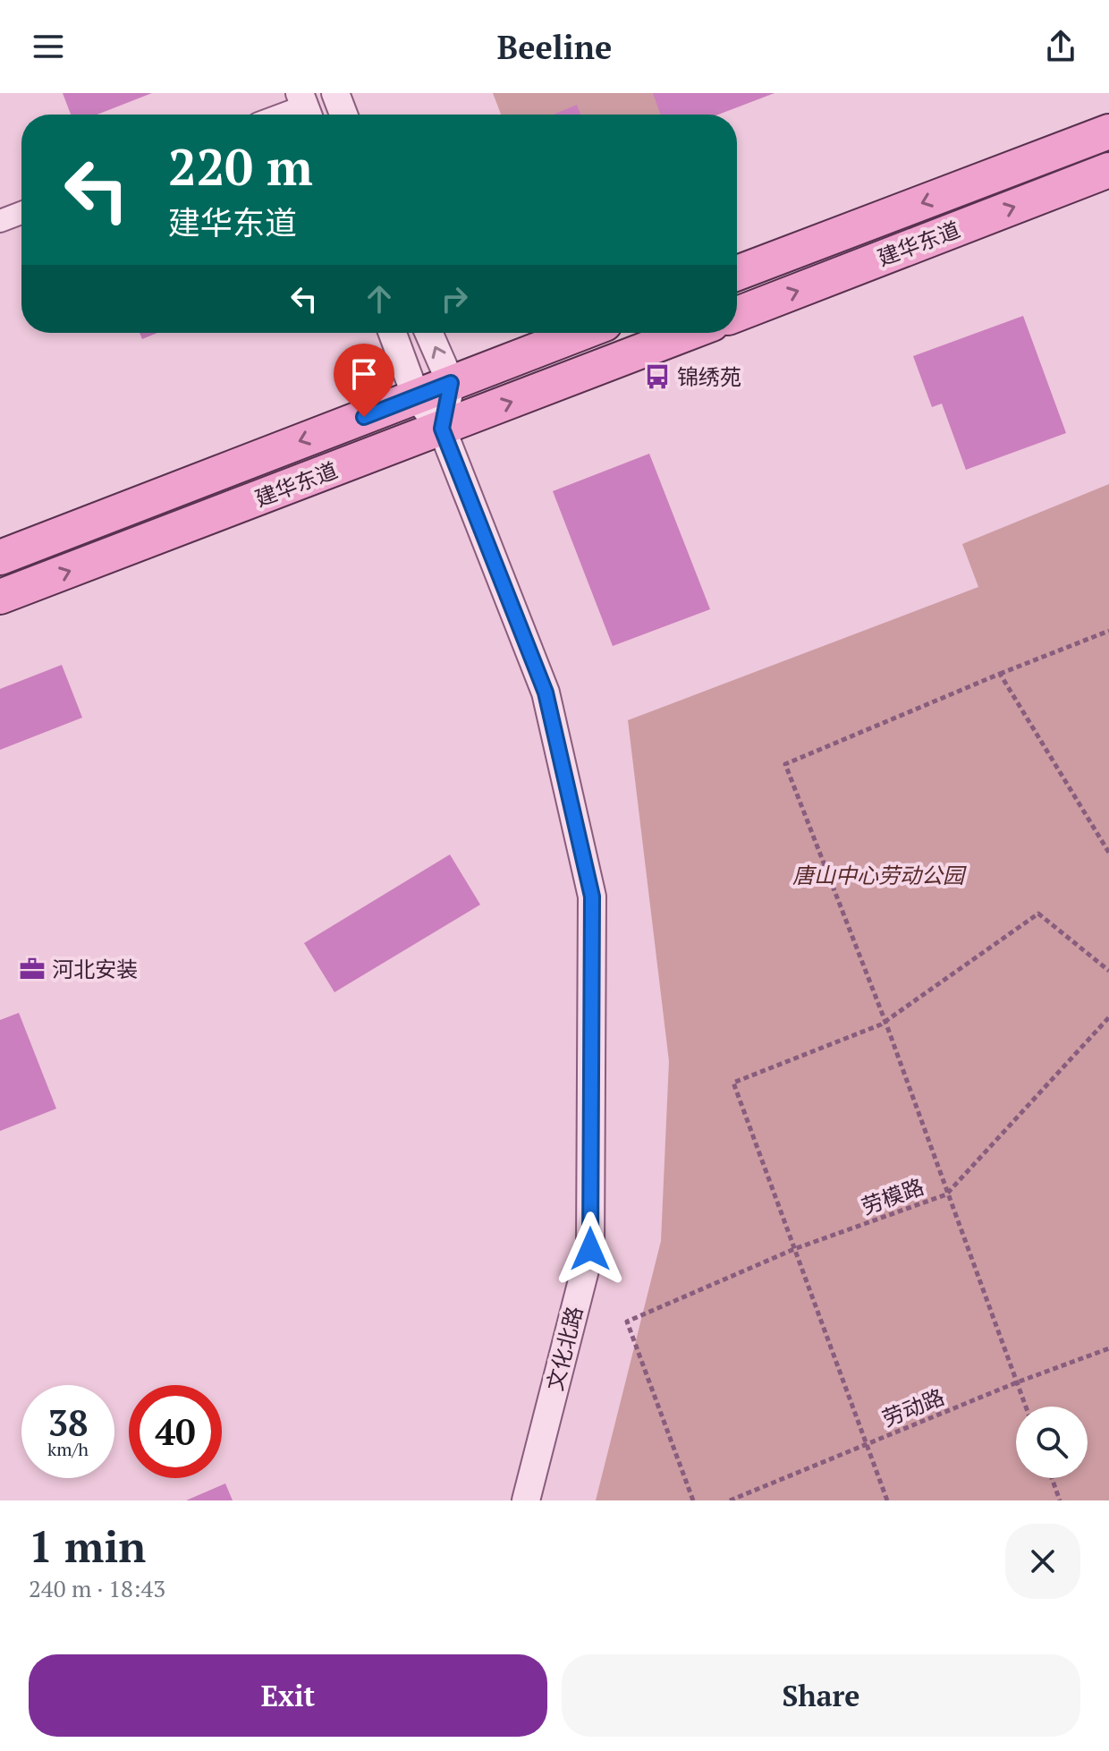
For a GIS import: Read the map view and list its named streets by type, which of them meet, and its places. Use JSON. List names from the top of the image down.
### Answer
{
  "streets": {
    "main road": ["建华东道"],
    "street": ["文化北路"],
    "path": ["劳模路", "劳动路"]
  },
  "crossings": [
    ["建华东道", "文化北路"]
  ],
  "parks": ["唐山中心劳动公园"],
  "places": {
    "bus stop": ["锦绣苑"],
    "office": ["河北安装"]
  },
  "page": {
    "header": "Beeline",
    "turn": ["220 m", "建华东道"],
    "speed": "38 km/h",
    "limit": "40",
    "heading": ["1 min", "240 m · 18:43"],
    "buttons": ["Exit", "Share"]
  }
}
